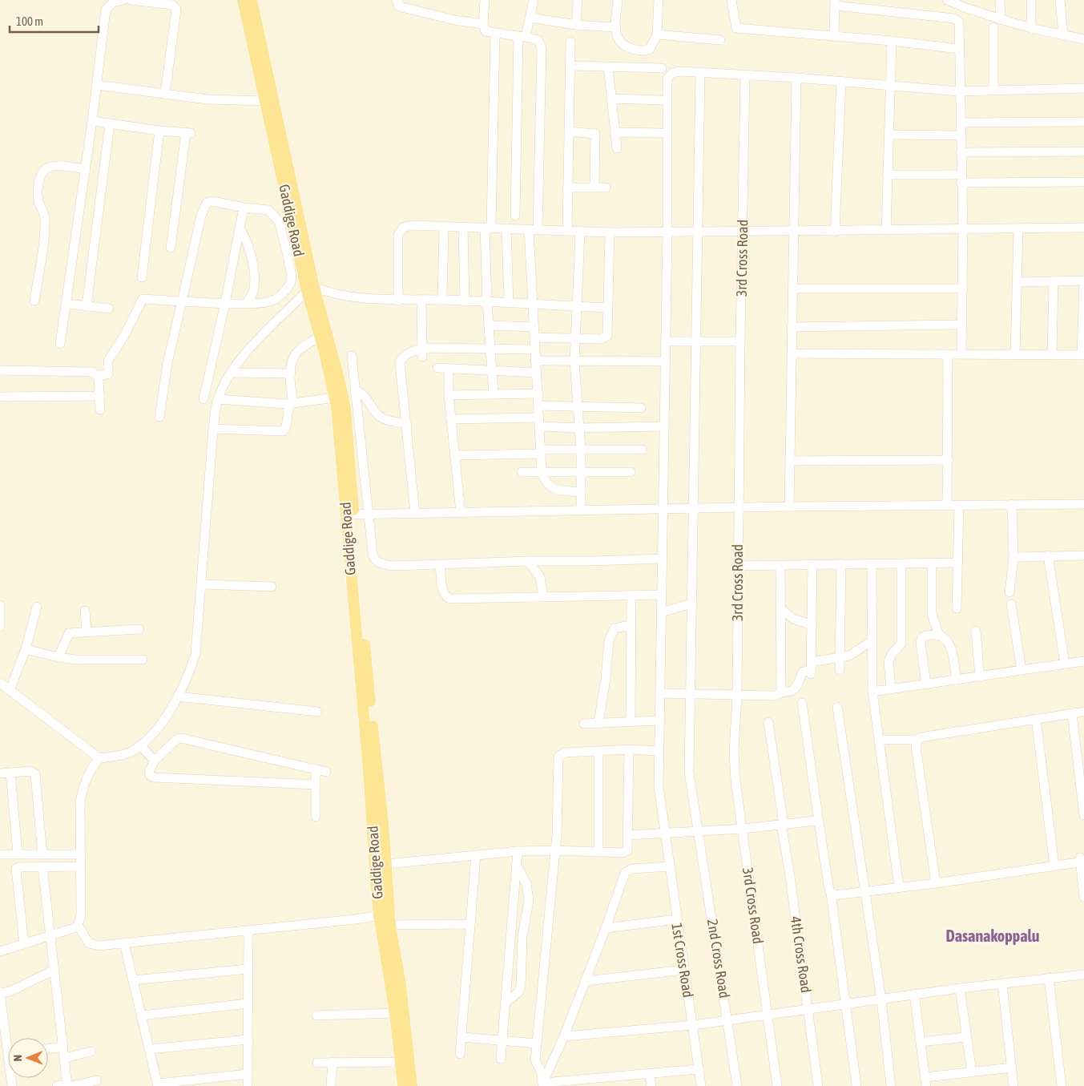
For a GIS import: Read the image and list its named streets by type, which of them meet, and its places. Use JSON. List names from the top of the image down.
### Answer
{
  "streets": {
    "main road": ["Gaddige Road"],
    "street": [
      "3rd Cross Road",
      "4th Cross Road",
      "2nd Cross Road",
      "1st Cross Road"
    ]
  },
  "crossings": [
    ["3rd Cross Road", "1st Cross Road"],
    ["2nd Cross Road", "1st Cross Road"]
  ],
  "districts": ["Dasanakoppalu"],
  "scale_bar": "100 m",
  "north": "left"
}
